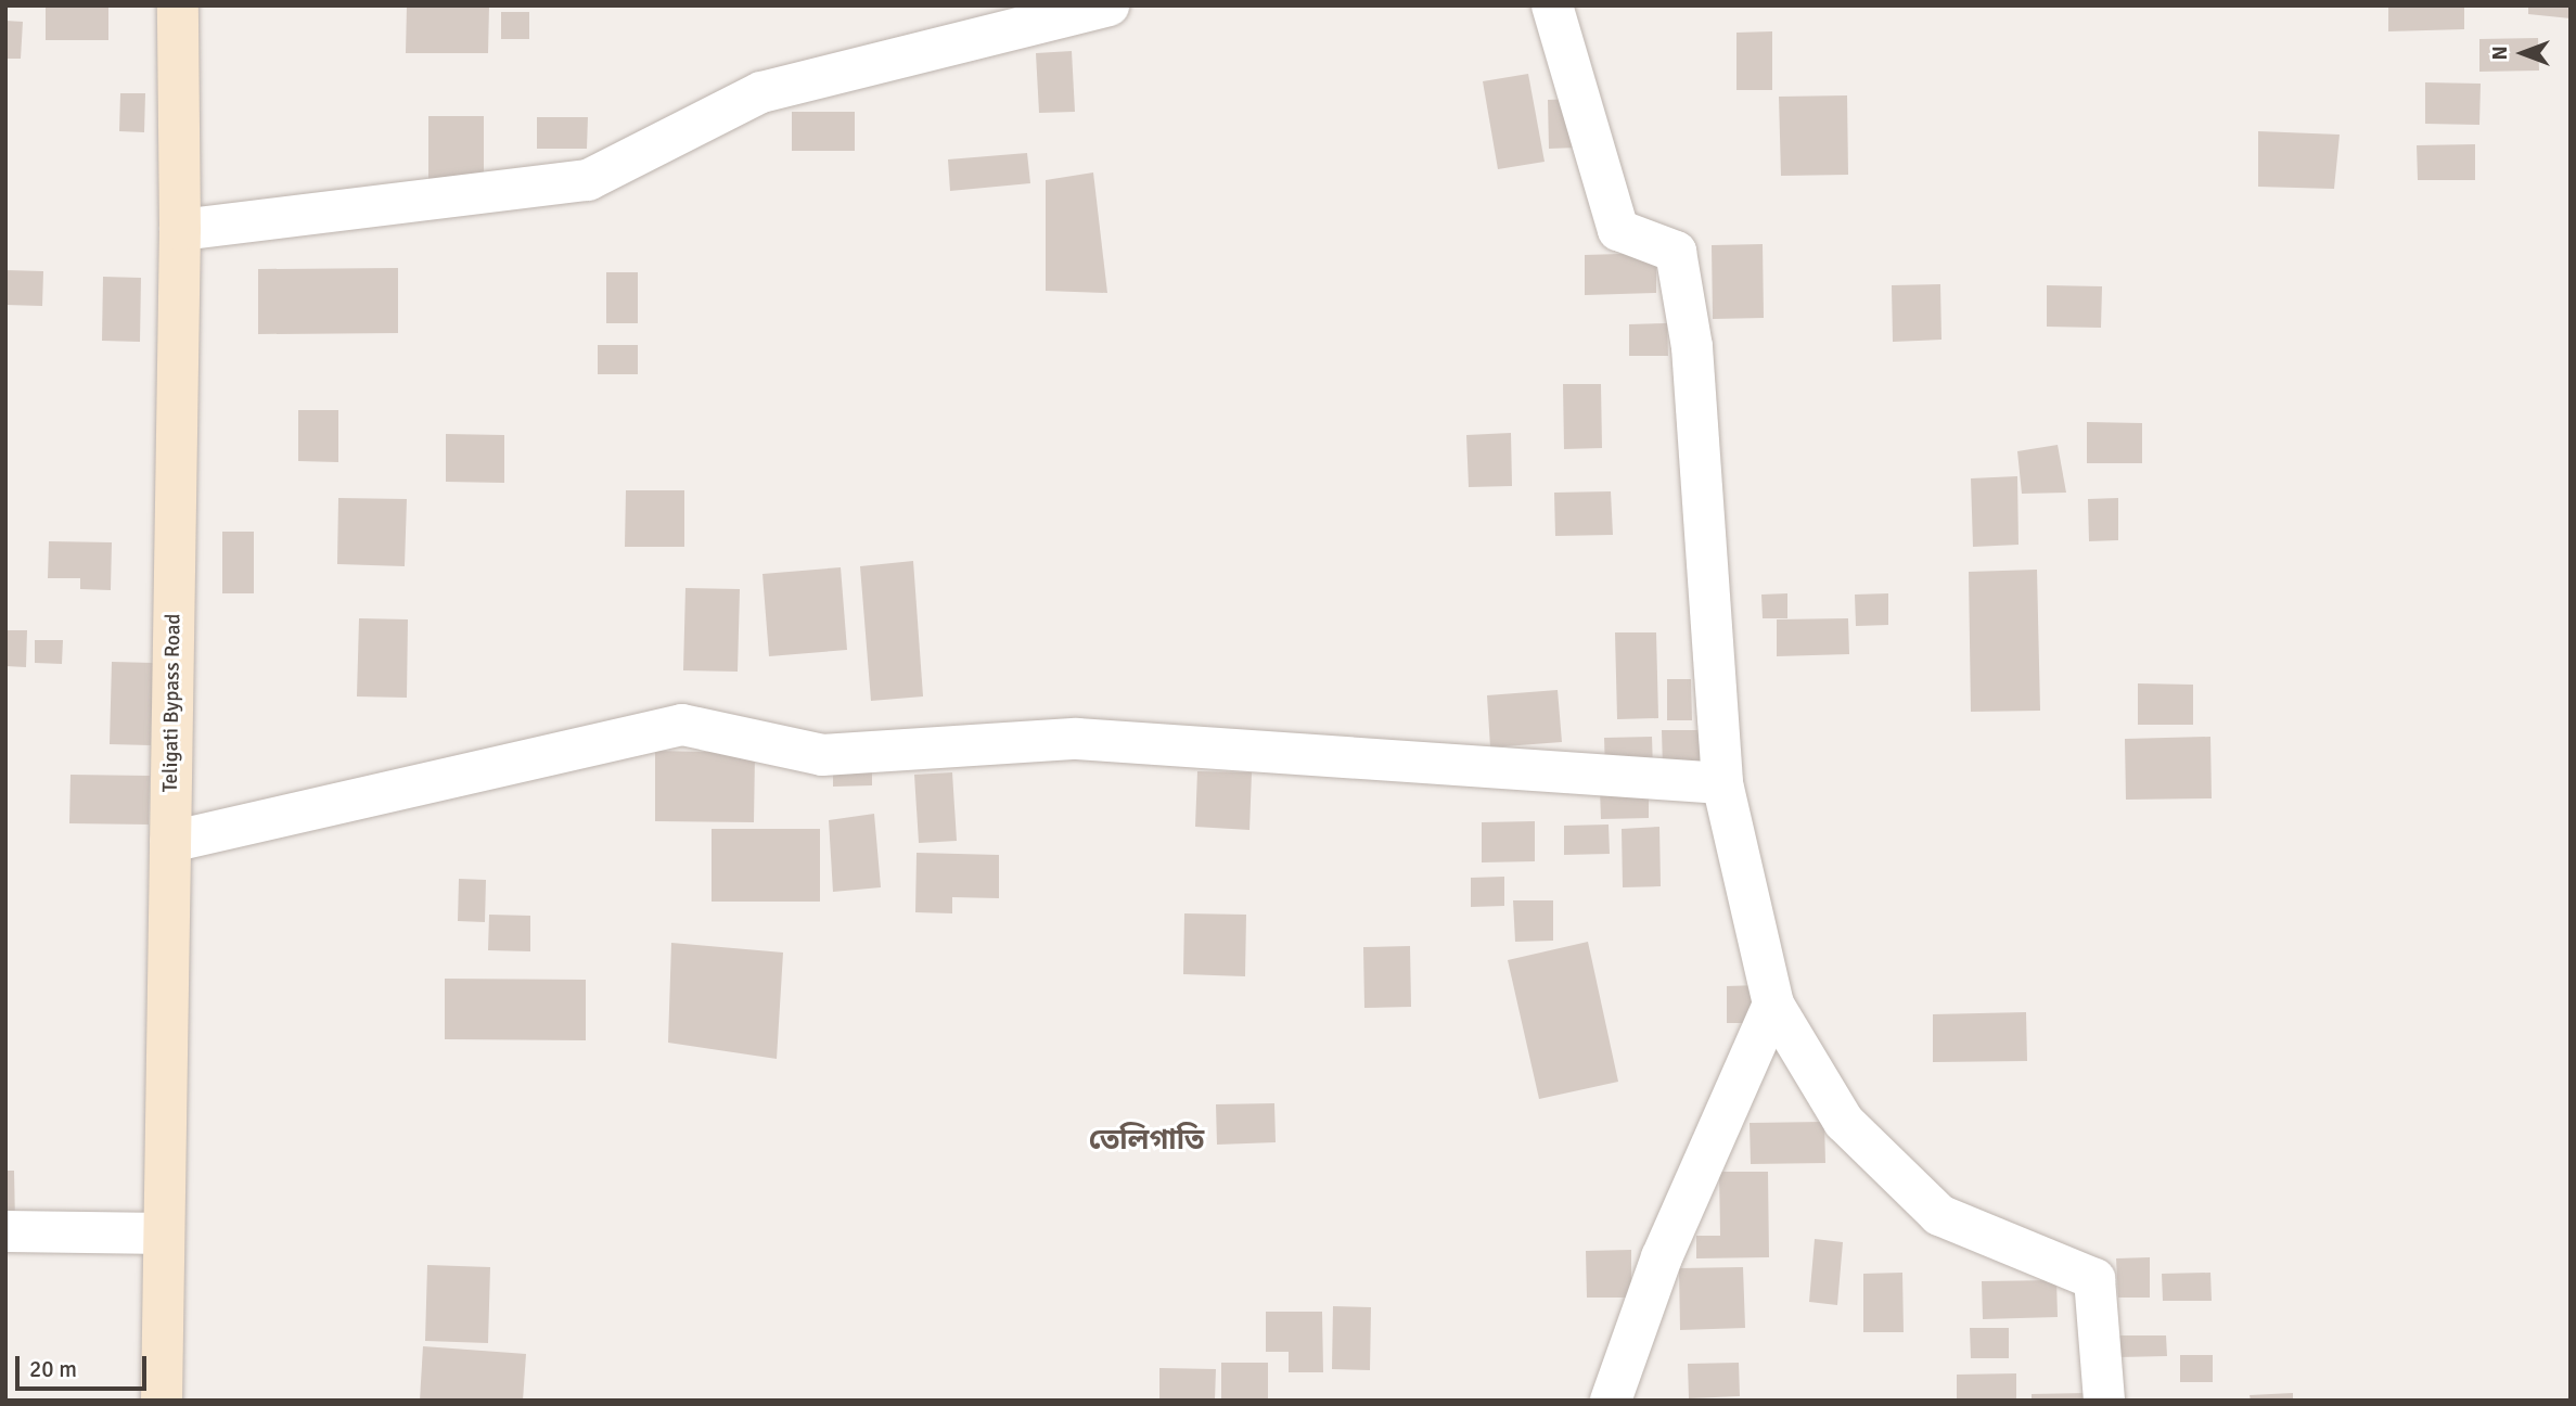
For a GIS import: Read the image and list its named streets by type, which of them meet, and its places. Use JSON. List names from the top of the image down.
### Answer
{
  "streets": {
    "main road": ["Teligati Bypass Road"]
  },
  "districts": ["তেলিগাতি"],
  "scale_bar": "20 m",
  "north": "left"
}
